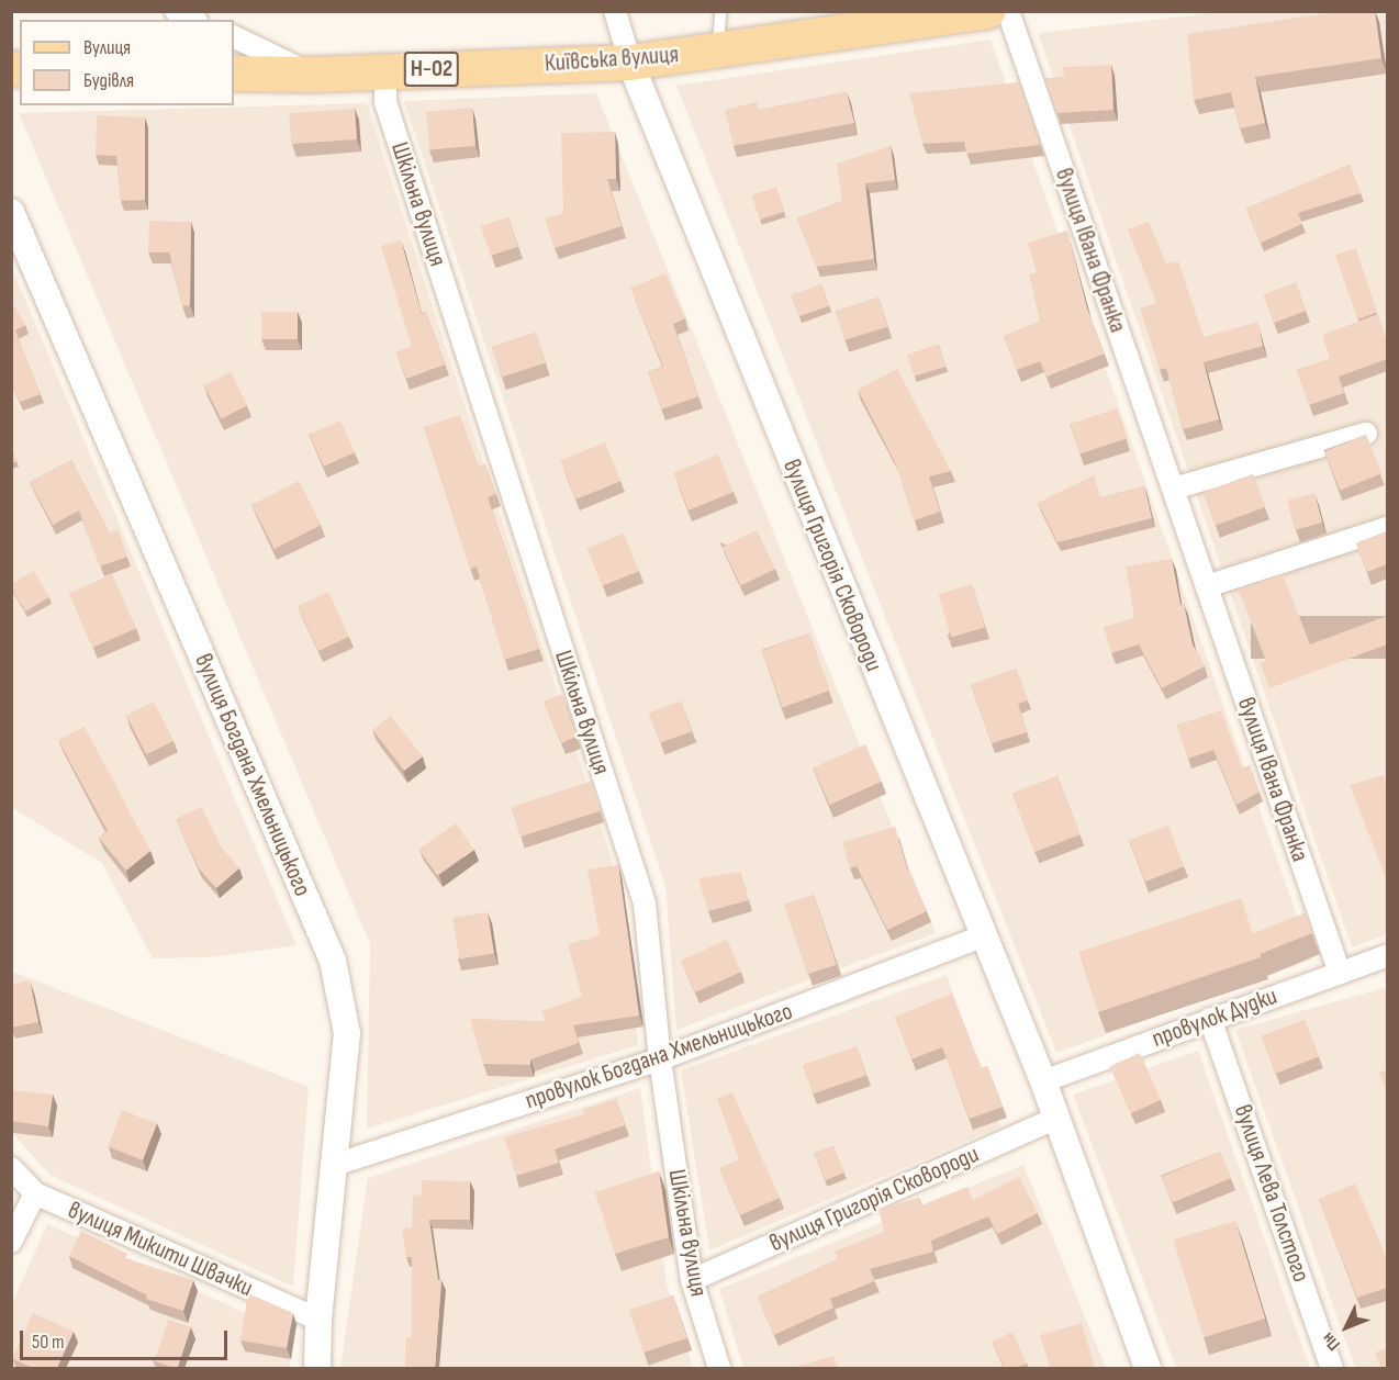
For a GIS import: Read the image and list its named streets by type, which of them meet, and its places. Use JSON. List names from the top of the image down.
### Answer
{
  "streets": {
    "main road": ["Київська вулиця", "Н-02"],
    "street": [
      "Шкільна вулиця",
      "вулиця Івана Франка",
      "вулиця Григорія Сковороди",
      "вулиця Богдана Хмельницького",
      "провулок Дудки",
      "провулок Богдана Хмельницького",
      "вулиця Лева Толстого",
      "вулиця Микити Швачки"
    ]
  },
  "crossings": [
    ["Київська вулиця", "Шкільна вулиця"],
    ["Київська вулиця", "вулиця Григорія Сковороди"],
    ["Шкільна вулиця", "вулиця Григорія Сковороди"],
    ["Шкільна вулиця", "провулок Богдана Хмельницького"],
    ["вулиця Івана Франка", "провулок Дудки"],
    ["вулиця Григорія Сковороди", "провулок Дудки"],
    ["вулиця Григорія Сковороди", "провулок Богдана Хмельницького"],
    ["вулиця Богдана Хмельницького", "провулок Богдана Хмельницького"],
    ["вулиця Богдана Хмельницького", "вулиця Микити Швачки"],
    ["провулок Дудки", "вулиця Лева Толстого"]
  ],
  "legend": ["Вулиця", "Будівля"],
  "scale_bar": "50 m",
  "north": "bottom left"
}
